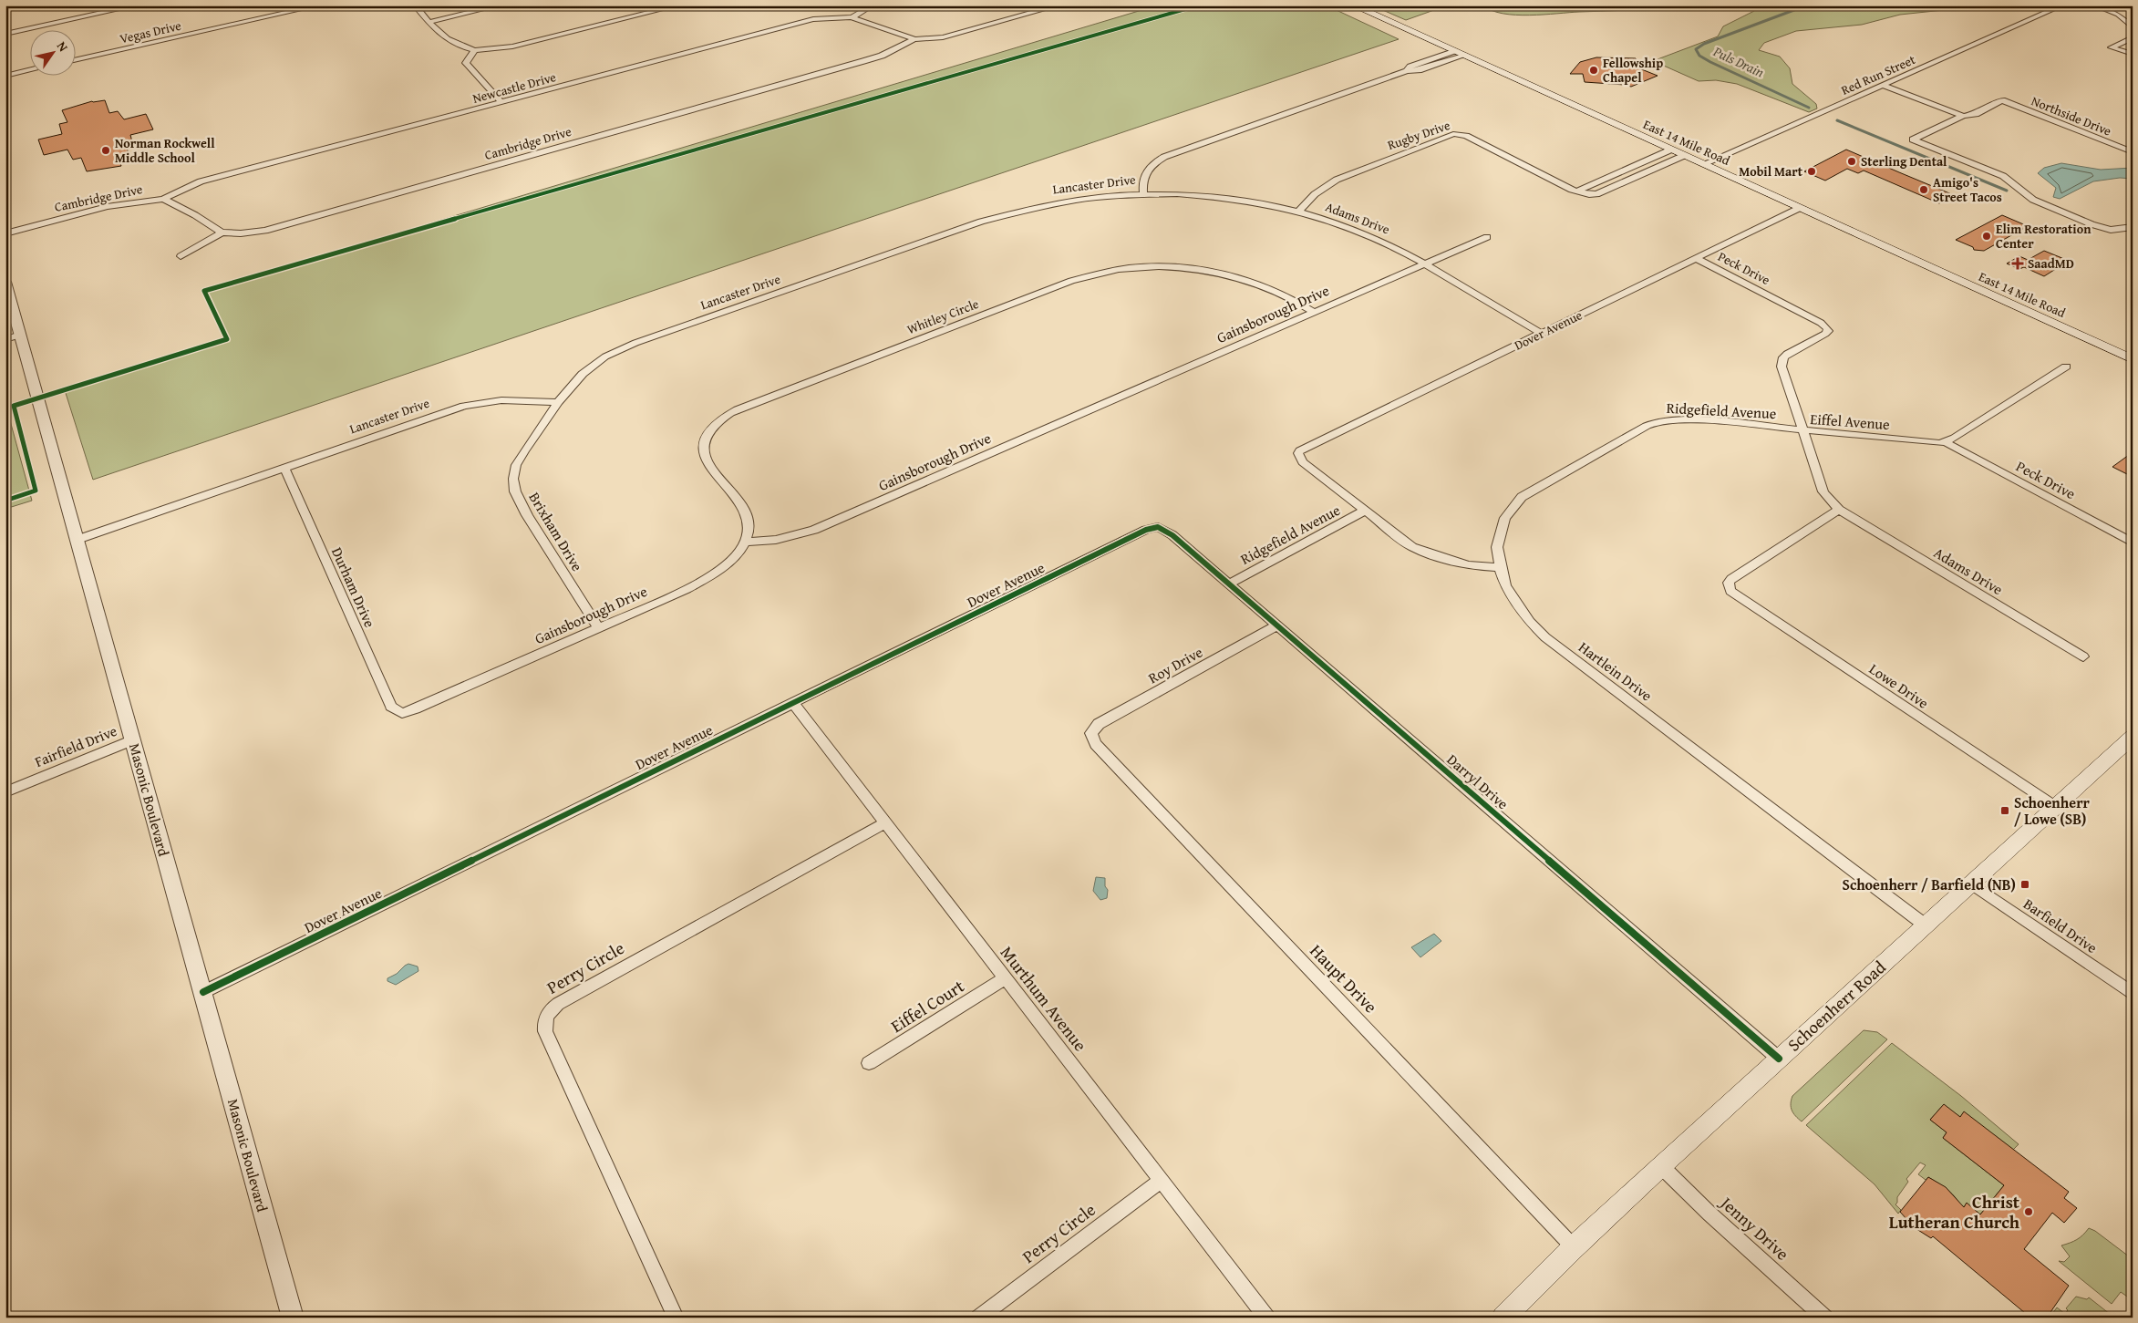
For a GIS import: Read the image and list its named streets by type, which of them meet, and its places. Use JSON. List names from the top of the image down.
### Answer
{
  "streets": {
    "main road": ["East 14 Mile Road", "Schoenherr Road"],
    "street": [
      "Vegas Drive",
      "Red Run Street",
      "Newcastle Drive",
      "Northside Drive",
      "Rugby Drive",
      "Cambridge Drive",
      "Lancaster Drive",
      "Adams Drive",
      "Peck Drive",
      "Gainsborough Drive",
      "Whitley Circle",
      "Dover Avenue",
      "Ridgefield Avenue",
      "Eiffel Avenue",
      "Brixham Drive",
      "Durham Drive",
      "Roy Drive",
      "Hartlein Drive",
      "Lowe Drive",
      "Fairfield Drive",
      "Darryl Drive",
      "Masonic Boulevard",
      "Barfield Drive",
      "Perry Circle",
      "Haupt Drive",
      "Murthum Avenue",
      "Eiffel Court",
      "Jenny Drive"
    ]
  },
  "crossings": [
    ["Red Run Street", "East 14 Mile Road"],
    ["Newcastle Drive", "Cambridge Drive"],
    ["Rugby Drive", "East 14 Mile Road"],
    ["Rugby Drive", "Adams Drive"],
    ["East 14 Mile Road", "Lancaster Drive"],
    ["East 14 Mile Road", "Dover Avenue"],
    ["Lancaster Drive", "Adams Drive"],
    ["Lancaster Drive", "Brixham Drive"],
    ["Lancaster Drive", "Durham Drive"],
    ["Lancaster Drive", "Masonic Boulevard"],
    ["Adams Drive", "Gainsborough Drive"],
    ["Adams Drive", "Dover Avenue"],
    ["Adams Drive", "Eiffel Avenue"],
    ["Adams Drive", "Lowe Drive"],
    ["Peck Drive", "Dover Avenue"],
    ["Peck Drive", "Ridgefield Avenue"],
    ["Peck Drive", "Eiffel Avenue"],
    ["Gainsborough Drive", "Whitley Circle"],
    ["Gainsborough Drive", "Brixham Drive"],
    ["Gainsborough Drive", "Durham Drive"],
    ["Dover Avenue", "Ridgefield Avenue"],
    ["Dover Avenue", "Darryl Drive"],
    ["Dover Avenue", "Masonic Boulevard"],
    ["Dover Avenue", "Murthum Avenue"],
    ["Ridgefield Avenue", "Eiffel Avenue"],
    ["Ridgefield Avenue", "Hartlein Drive"],
    ["Ridgefield Avenue", "Darryl Drive"],
    ["Eiffel Avenue", "Lowe Drive"],
    ["Roy Drive", "Darryl Drive"],
    ["Roy Drive", "Haupt Drive"],
    ["Hartlein Drive", "Schoenherr Road"],
    ["Lowe Drive", "Schoenherr Road"],
    ["Fairfield Drive", "Masonic Boulevard"],
    ["Darryl Drive", "Schoenherr Road"],
    ["Barfield Drive", "Schoenherr Road"],
    ["Perry Circle", "Murthum Avenue"],
    ["Haupt Drive", "Schoenherr Road"],
    ["Murthum Avenue", "Eiffel Court"],
    ["Schoenherr Road", "Jenny Drive"]
  ],
  "water": ["Puls Drain"],
  "places": {
    "other": [
      "Fellowship Chapel",
      "Norman Rockwell Middle School",
      "Sterling Dental",
      "Mobil Mart",
      "Amigo's Street Tacos",
      "Elim Restoration Center",
      "Christ Lutheran Church"
    ],
    "health": ["SaadMD"],
    "transit": ["Schoenherr / Lowe (SB)", "Schoenherr / Barfield (NB)"]
  },
  "north": "top right"
}
